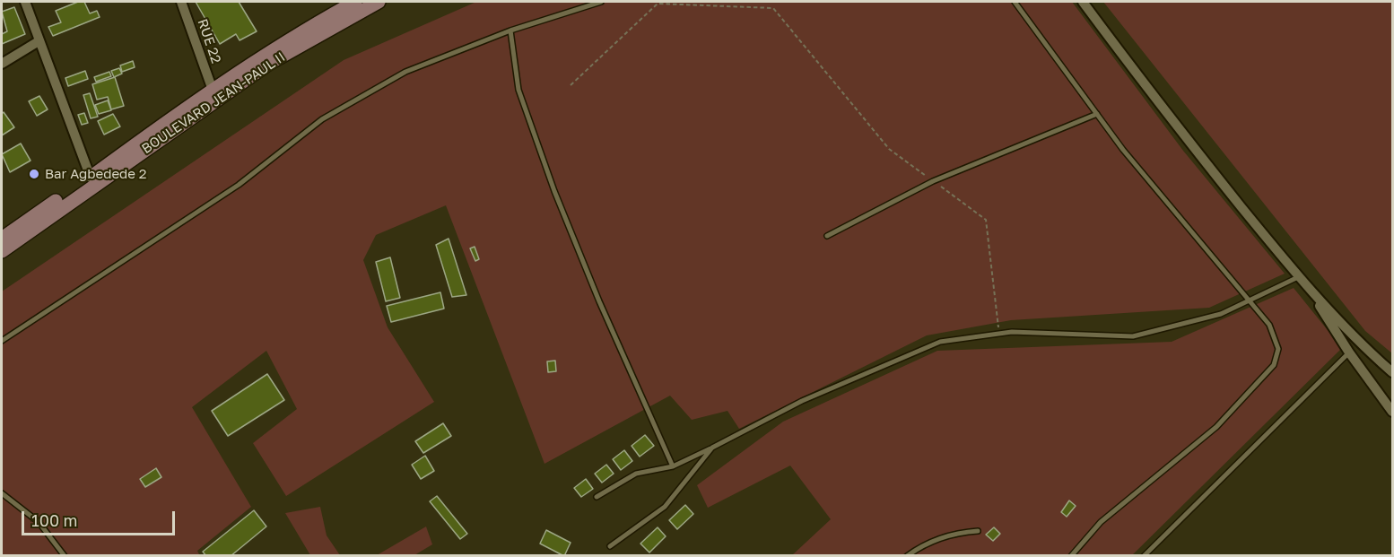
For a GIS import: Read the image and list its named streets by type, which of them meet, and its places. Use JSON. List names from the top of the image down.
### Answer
{
  "streets": {
    "main road": ["BOULEVARD JEAN-PAUL II"],
    "street": ["RUE 22"]
  },
  "crossings": [
    ["RUE 22", "BOULEVARD JEAN-PAUL II"]
  ],
  "places": ["Bar Agbedede 2"],
  "scale_bar": "100 m"
}
